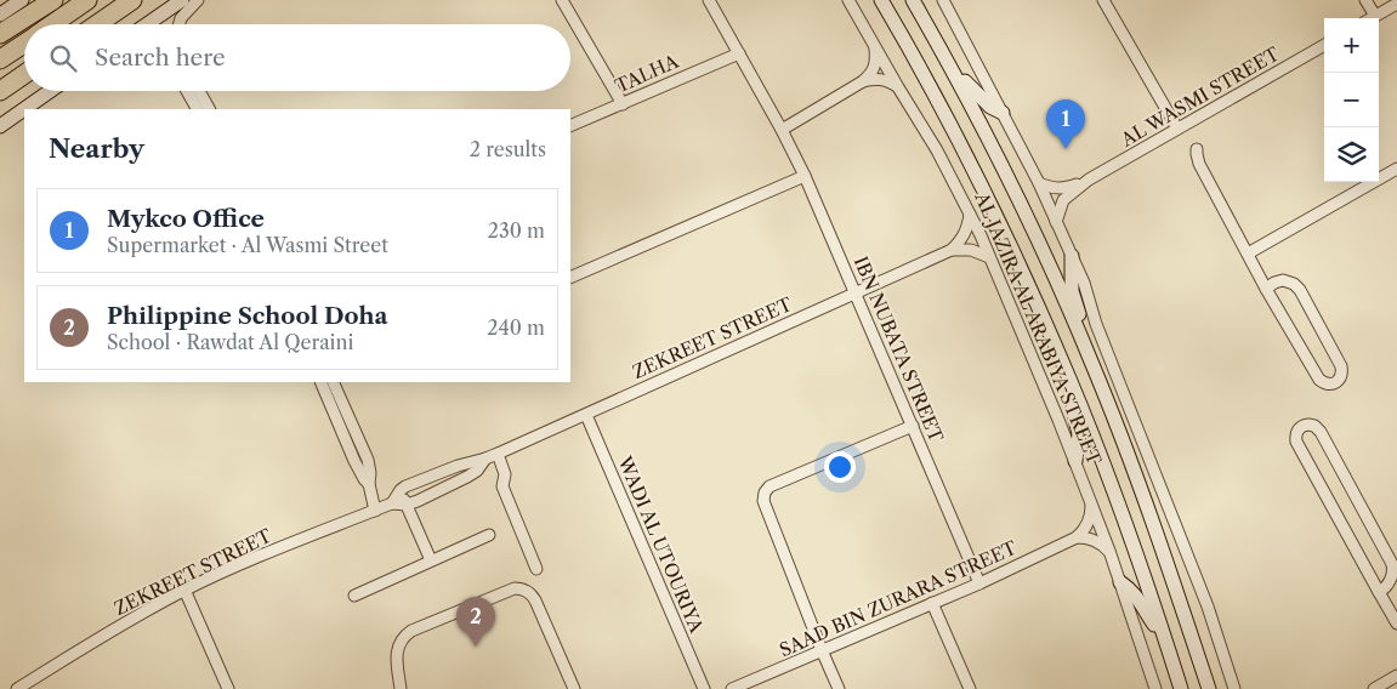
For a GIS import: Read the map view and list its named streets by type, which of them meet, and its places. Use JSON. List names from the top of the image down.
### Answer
{
  "streets": {
    "main road": ["AL JAZIRA AL ARABIYA STREET"],
    "street": [
      "TALHA",
      "AL WASMI STREET",
      "ZEKREET STREET",
      "IBN NUBATA STREET",
      "WADI AL UTOURIYA",
      "SAAD BIN ZURARA STREET"
    ]
  },
  "crossings": [
    ["TALHA", "IBN NUBATA STREET"],
    ["ZEKREET STREET", "IBN NUBATA STREET"],
    ["ZEKREET STREET", "WADI AL UTOURIYA"],
    ["IBN NUBATA STREET", "SAAD BIN ZURARA STREET"]
  ],
  "page": {
    "map_buttons": ["+", "−"],
    "search": "Search here",
    "pins": ["1", "2"],
    "heading": ["Nearby", "2 results"],
    "list": [
      {
        "mark": "1",
        "name": "Mykco Office",
        "note": "Supermarket · Al Wasmi Street",
        "value": "230 m"
      },
      {
        "mark": "2",
        "name": "Philippine School Doha",
        "note": "School · Rawdat Al Qeraini",
        "value": "240 m"
      }
    ]
  }
}
